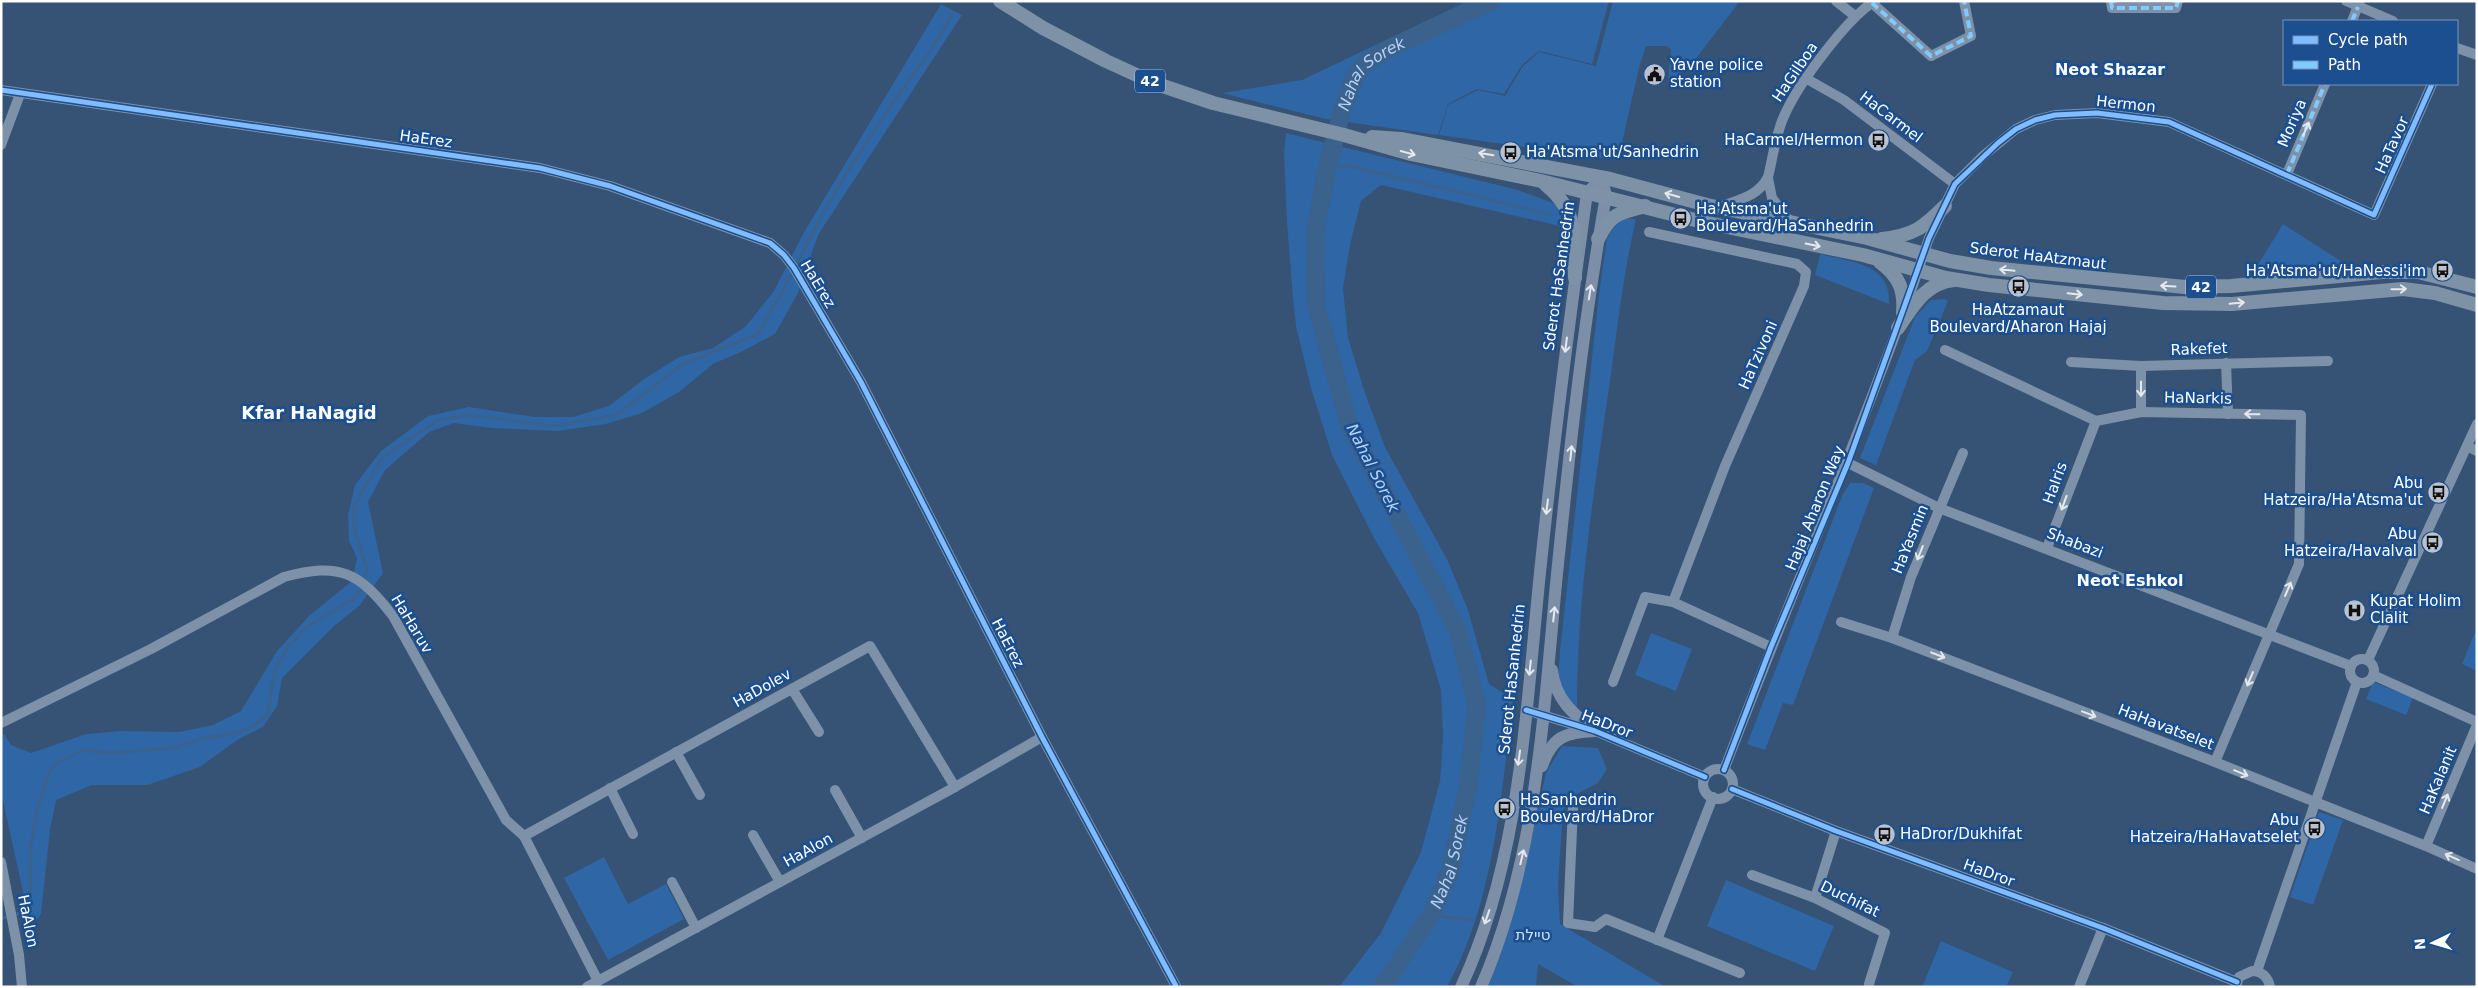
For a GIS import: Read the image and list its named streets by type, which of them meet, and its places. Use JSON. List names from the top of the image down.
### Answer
{
  "streets": {
    "highway": ["42", "Sderot HaAtzmaut"],
    "main road": ["Sderot HaSanhedrin"],
    "street": [
      "HaGilboa",
      "Hermon",
      "HaCarmel",
      "Moriya",
      "HaErez",
      "HaTavor",
      "Rakefet",
      "HaTzivoni",
      "HaNarkis",
      "HaIris",
      "Hajaj Aharon Way",
      "HaYasmin",
      "Shabazi",
      "HaHaruv",
      "HaDolev",
      "HaDror",
      "HaHavatselet",
      "HaKalanit",
      "HaAlon",
      "Duchifat"
    ]
  },
  "crossings": [
    ["HaGilboa", "HaCarmel"],
    ["HaGilboa", "Sderot HaAtzmaut"],
    ["42", "Sderot HaAtzmaut"],
    ["42", "Sderot HaSanhedrin"],
    ["42", "Hajaj Aharon Way"],
    ["Hermon", "HaCarmel"],
    ["Hermon", "Moriya"],
    ["Hermon", "HaTavor"],
    ["Hermon", "Sderot HaAtzmaut"],
    ["Hermon", "Hajaj Aharon Way"],
    ["HaErez", "HaAlon"],
    ["Sderot HaAtzmaut", "Sderot HaSanhedrin"],
    ["Sderot HaAtzmaut", "Hajaj Aharon Way"],
    ["Sderot HaSanhedrin", "HaDror"],
    ["HaNarkis", "HaIris"],
    ["HaNarkis", "Shabazi"],
    ["HaIris", "Shabazi"],
    ["Hajaj Aharon Way", "Shabazi"],
    ["Hajaj Aharon Way", "HaDror"],
    ["HaYasmin", "Shabazi"],
    ["HaYasmin", "HaHavatselet"],
    ["HaHaruv", "HaDolev"],
    ["HaHaruv", "HaAlon"],
    ["HaDolev", "HaAlon"],
    ["HaHavatselet", "HaKalanit"]
  ],
  "one_way": [
    "Moriya",
    "HaIris",
    "HaYasmin",
    "HaKalanit"
  ],
  "districts": ["Neot Shazar", "Kfar HaNagid", "Neot Eshkol"],
  "water": ["Nahal Sorek"],
  "parks": ["טיילת"],
  "places": {
    "public building": ["Yavne police station"],
    "bus stop": [
      "HaCarmel/Hermon",
      "Ha'Atsma'ut/Sanhedrin",
      "Ha'Atsma'ut Boulevard/HaSanhedrin",
      "Ha'Atsma'ut/HaNessi'im",
      "HaAtzamaut Boulevard/Aharon Hajaj",
      "Abu Hatzeira/Ha'Atsma'ut",
      "Abu Hatzeira/Havalval",
      "HaSanhedrin Boulevard/HaDror",
      "Abu Hatzeira/HaHavatselet",
      "HaDror/Dukhifat"
    ],
    "hospital": ["Kupat Holim Clalit"]
  },
  "legend": ["Cycle path", "Path"],
  "north": "left"
}
